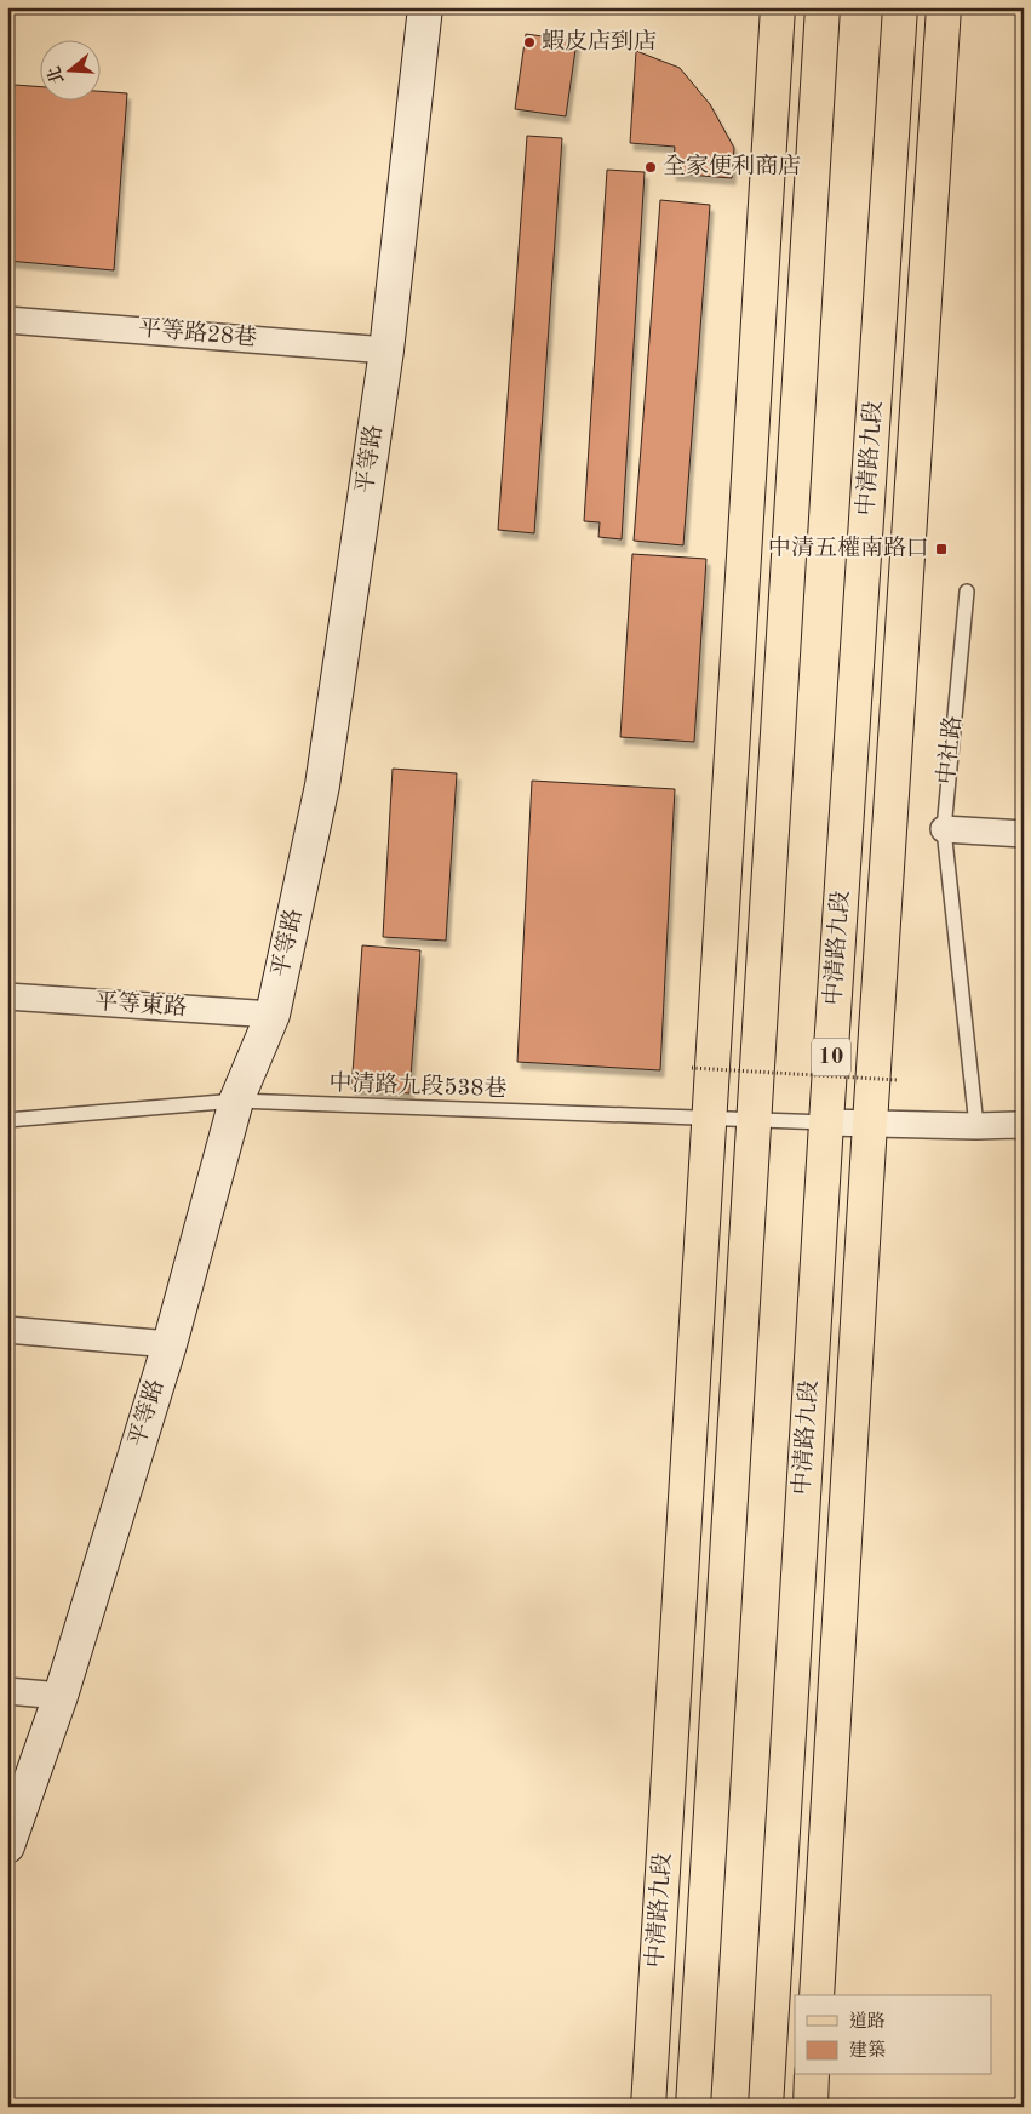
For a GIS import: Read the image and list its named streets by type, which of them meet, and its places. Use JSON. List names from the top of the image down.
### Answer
{
  "streets": {
    "main road": ["中清路九段", "10"],
    "street": ["平等路28巷", "平等路", "平等東路"],
    "lane": ["中社路", "中清路九段538巷"]
  },
  "crossings": [
    ["平等路28巷", "平等路"],
    ["中清路九段", "中清路九段538巷"],
    ["平等路", "平等東路"],
    ["平等路", "中清路九段538巷"]
  ],
  "places": {
    "other": ["蝦皮店到店", "全家便利商店"],
    "transit": ["中清五權南路口"]
  },
  "legend": ["道路", "建築"],
  "north": "left"
}
